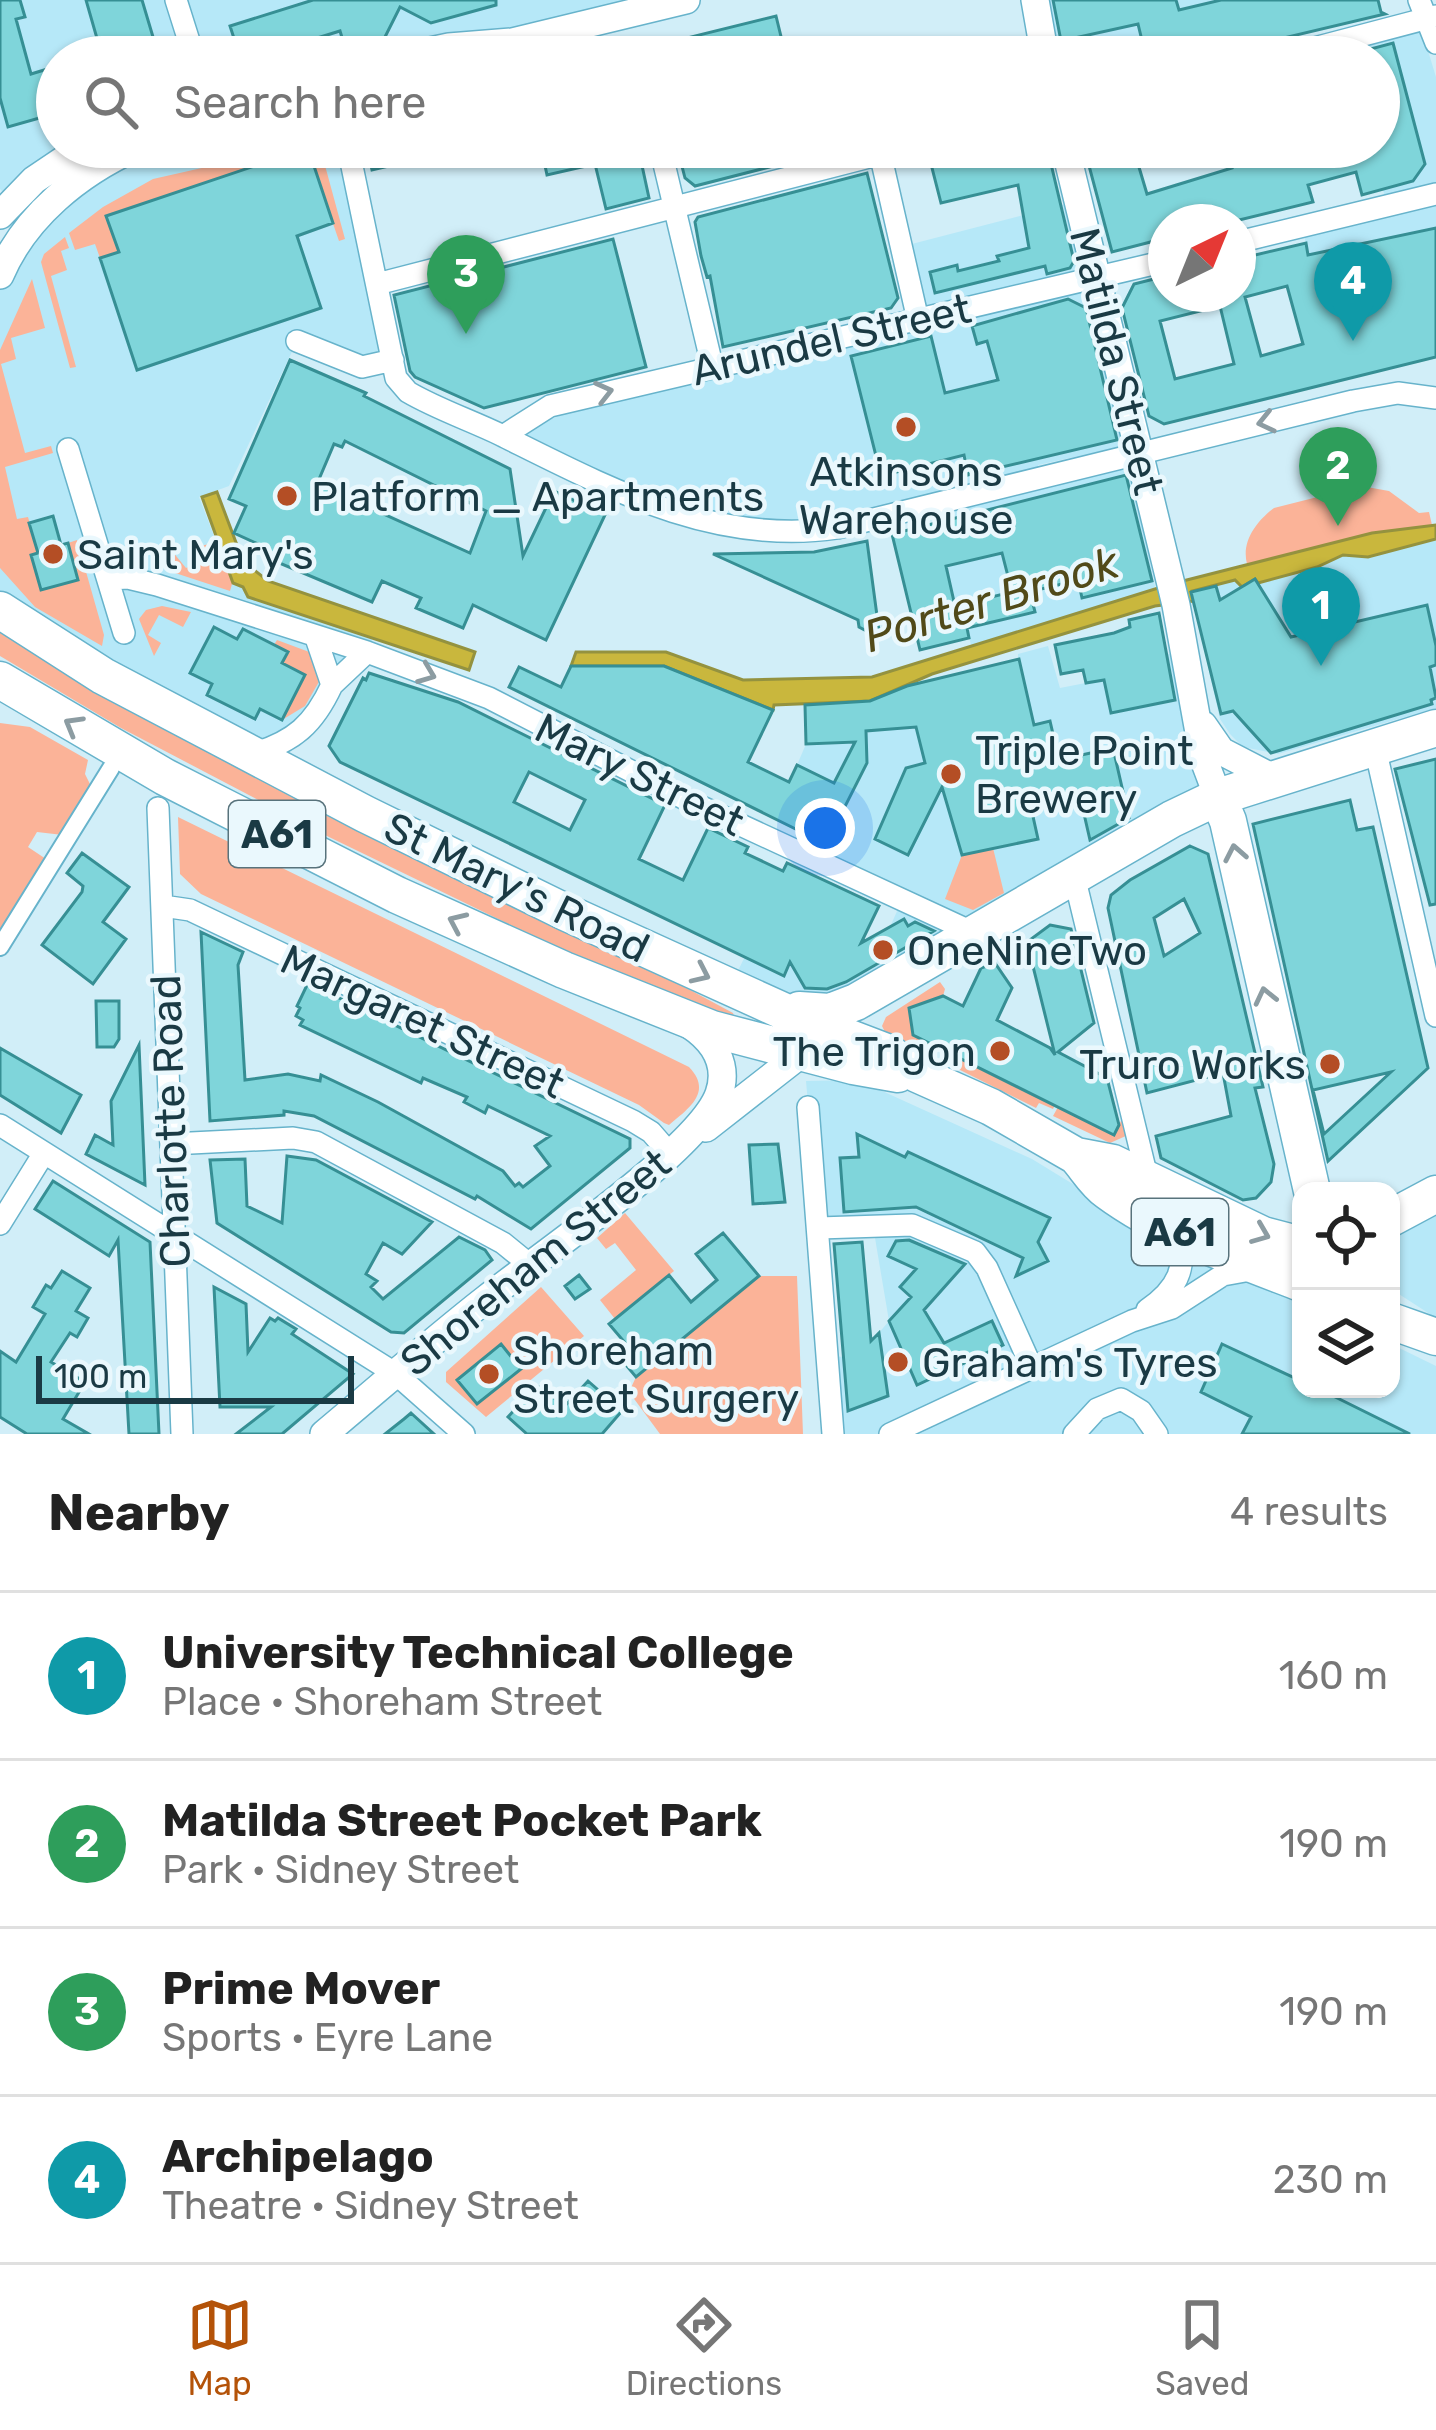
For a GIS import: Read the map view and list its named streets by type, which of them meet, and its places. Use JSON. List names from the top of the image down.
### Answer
{
  "streets": {
    "highway": ["Matilda Street", "A61", "St Mary's Road"],
    "street": [
      "Arundel Street",
      "Mary Street",
      "Margaret Street",
      "Charlotte Road",
      "Shoreham Street"
    ]
  },
  "crossings": [
    ["Arundel Street", "Matilda Street"],
    ["Matilda Street", "A61"],
    ["Mary Street", "A61"],
    ["A61", "St Mary's Road"],
    ["A61", "Shoreham Street"],
    ["St Mary's Road", "Shoreham Street"],
    ["Margaret Street", "Charlotte Road"],
    ["Margaret Street", "Shoreham Street"]
  ],
  "one_way": ["Mary Street"],
  "water": ["Porter Brook"],
  "places": [
    "Atkinsons Warehouse",
    "Platform _ Apartments",
    "Saint Mary's",
    "Triple Point Brewery",
    "OneNineTwo",
    "The Trigon",
    "Truro Works",
    "Graham's Tyres",
    "Shoreham Street Surgery"
  ],
  "scale_bar": "100 m",
  "north": "top right",
  "page": {
    "search": "Search here",
    "pins": [
      "3",
      "4",
      "2",
      "1"
    ],
    "scale": "100 m",
    "heading": ["Nearby", "4 results"],
    "list": [
      {
        "mark": "1",
        "name": "University Technical College",
        "note": "Place · Shoreham Street",
        "value": "160 m"
      },
      {
        "mark": "2",
        "name": "Matilda Street Pocket Park",
        "note": "Park · Sidney Street",
        "value": "190 m"
      },
      {
        "mark": "3",
        "name": "Prime Mover",
        "note": "Sports · Eyre Lane",
        "value": "190 m"
      },
      {
        "mark": "4",
        "name": "Archipelago",
        "note": "Theatre · Sidney Street",
        "value": "230 m"
      }
    ],
    "nav": ["Map", "Directions", "Saved"]
  }
}
